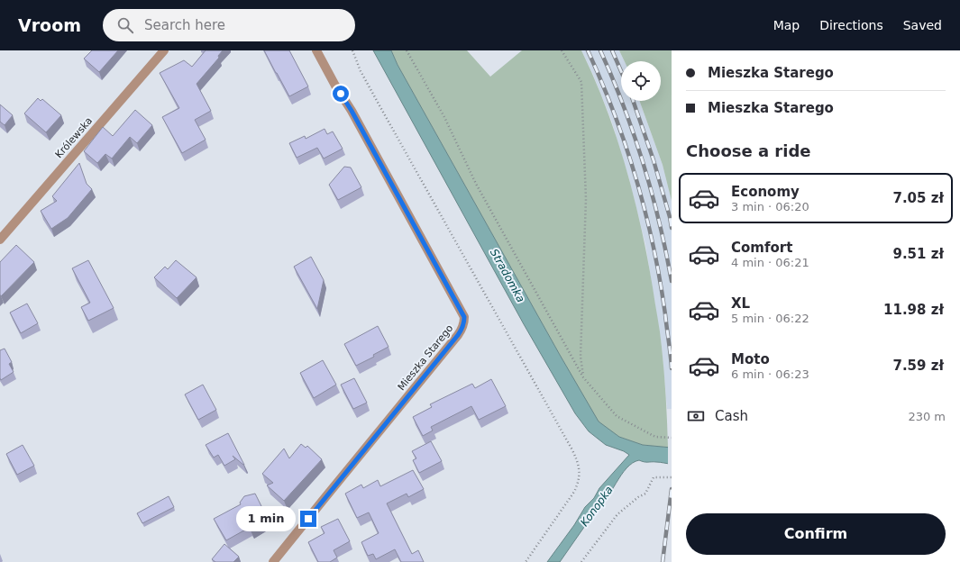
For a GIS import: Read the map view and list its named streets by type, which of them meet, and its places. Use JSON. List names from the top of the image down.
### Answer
{
  "streets": {
    "street": ["Królewska", "Mieszka Starego"]
  },
  "water": ["Stradomka", "Konopka"],
  "page": {
    "header": "Vroom",
    "search": "Search here",
    "nav": ["Map", "Directions", "Saved"],
    "banner": ["Mieszka Starego", "Mieszka Starego"],
    "heading": "Choose a ride",
    "list": [
      {
        "name": "Economy",
        "note": "3 min · 06:20",
        "value": "7.05 zł"
      },
      {
        "name": "Comfort",
        "note": "4 min · 06:21",
        "value": "9.51 zł"
      },
      {
        "name": "XL",
        "note": "5 min · 06:22",
        "value": "11.98 zł"
      },
      {
        "name": "Moto",
        "note": "6 min · 06:23",
        "value": "7.59 zł"
      }
    ],
    "pay": ["Cash", "230 m"],
    "bubble": "1 min",
    "buttons": "Confirm"
  }
}
